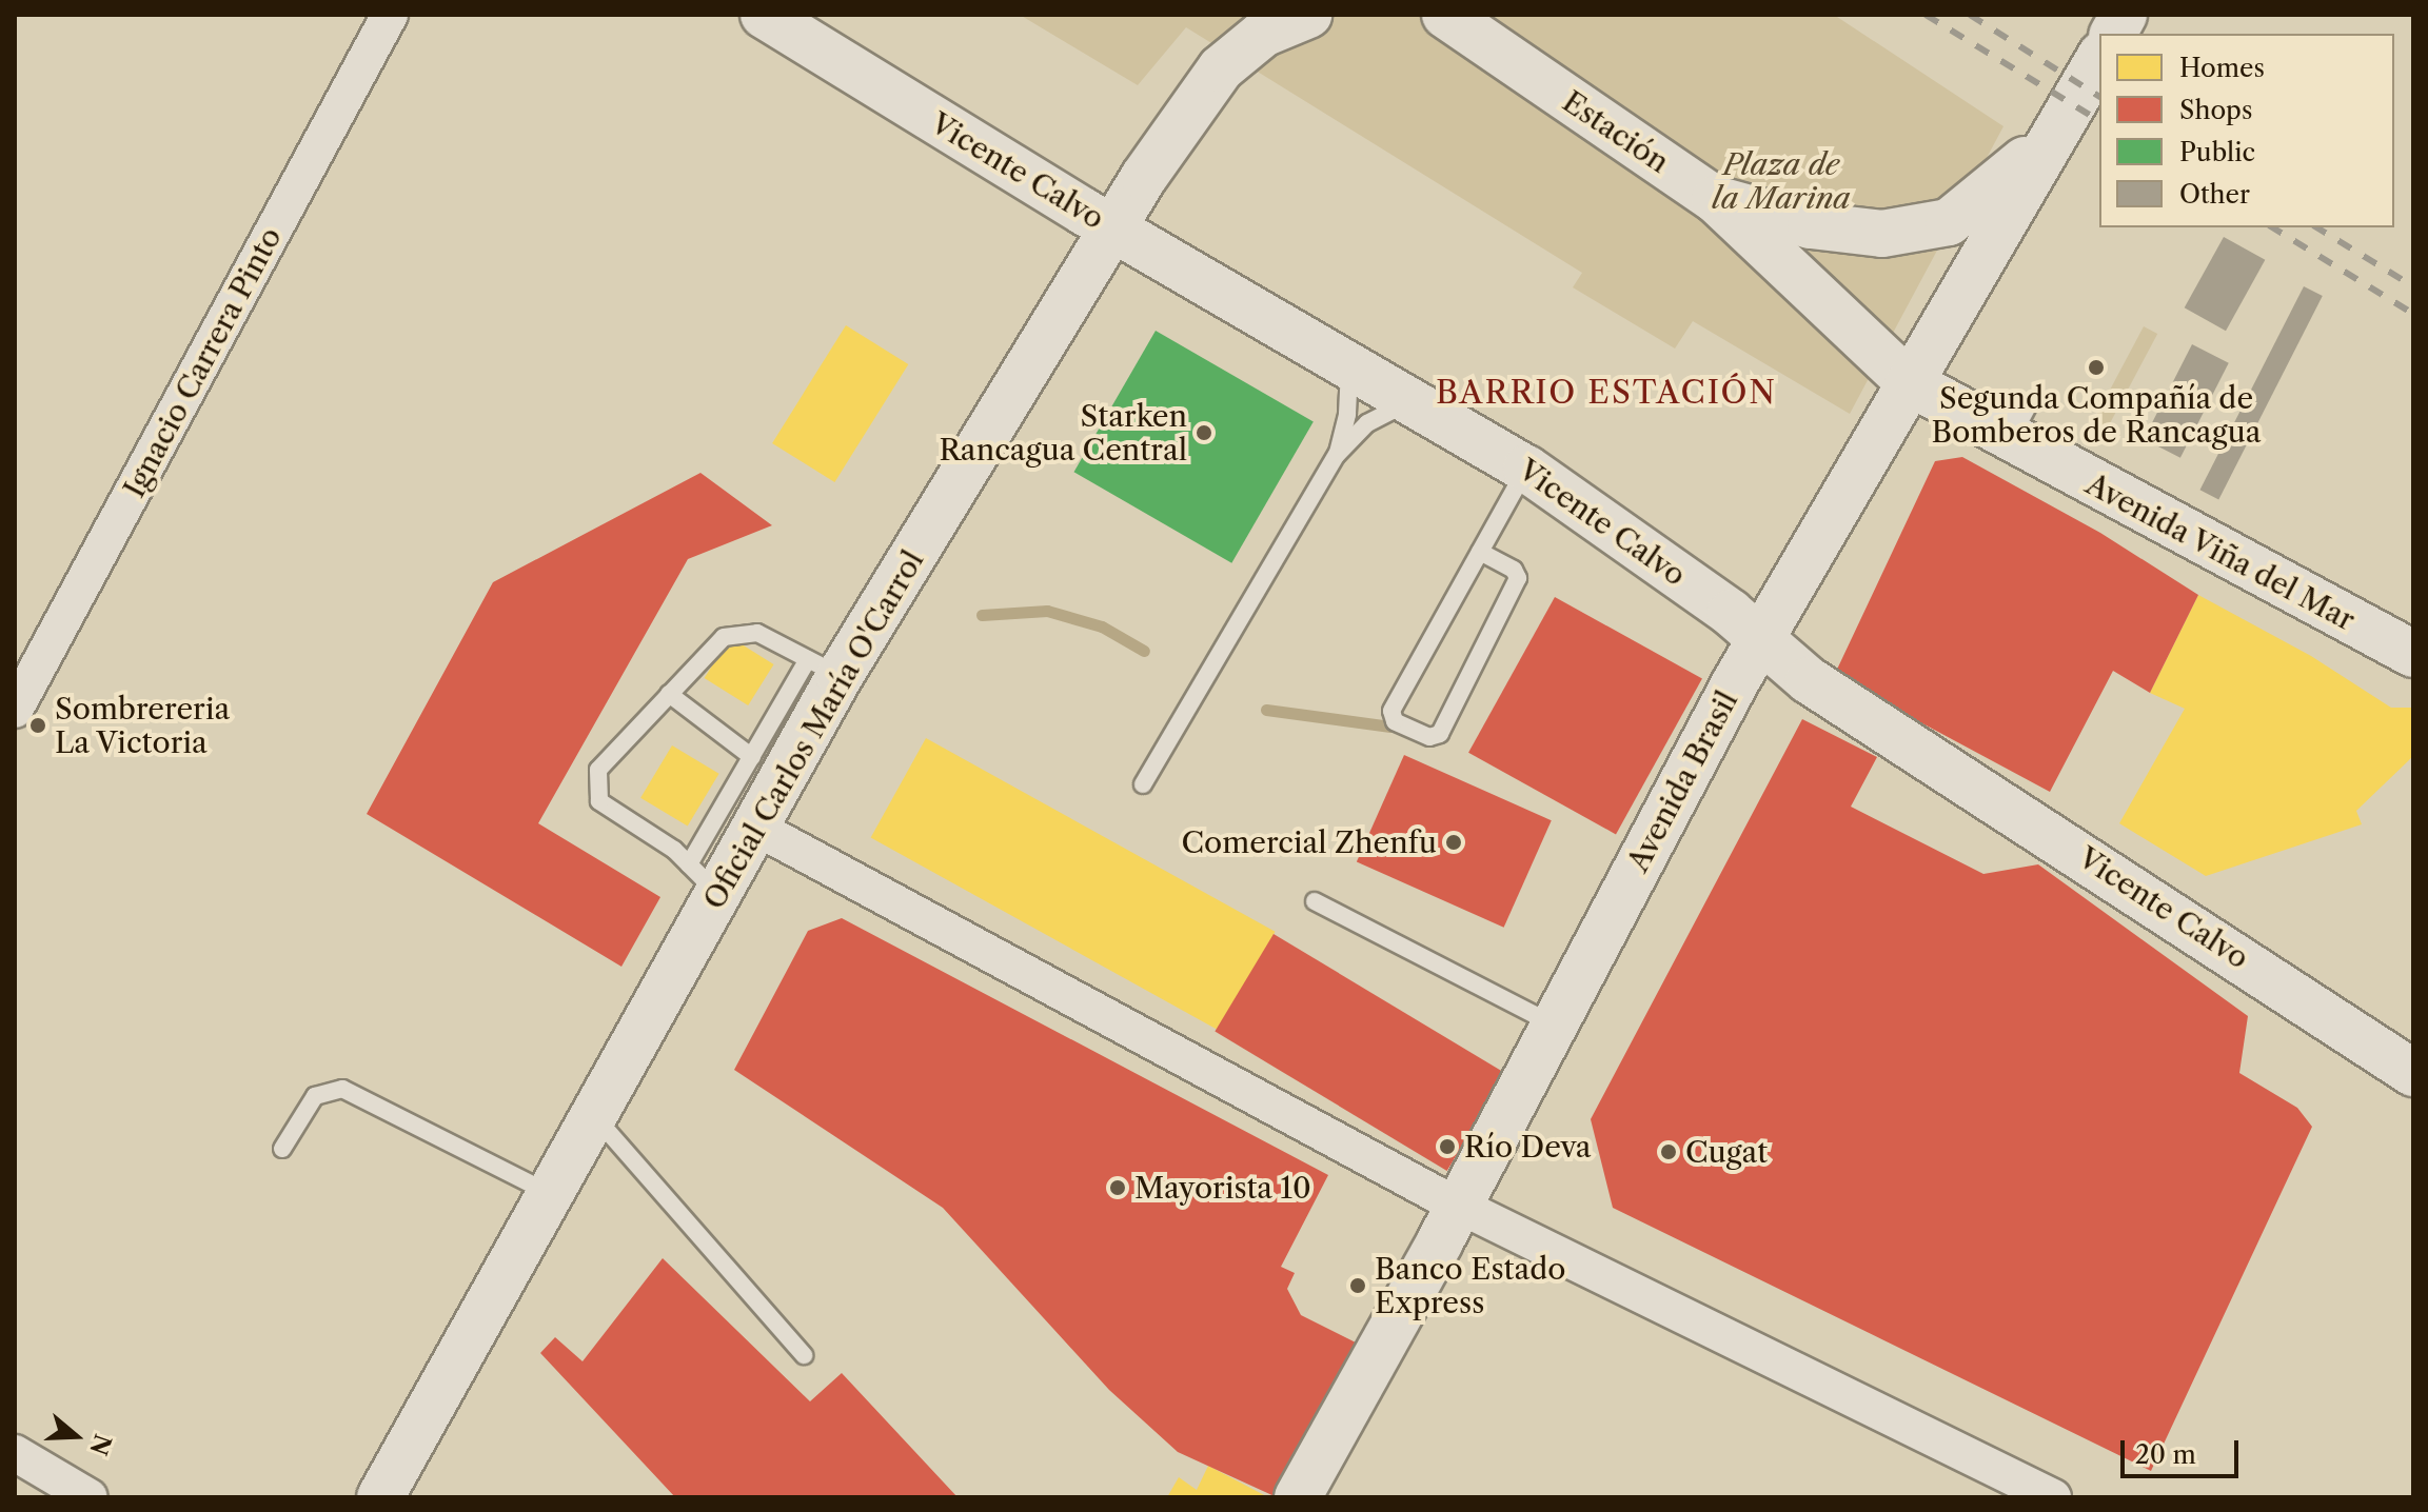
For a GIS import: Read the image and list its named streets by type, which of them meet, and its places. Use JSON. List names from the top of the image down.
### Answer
{
  "streets": {
    "main road": [
      "Estación",
      "Vicente Calvo",
      "Avenida Viña del Mar",
      "Oficial Carlos María O'Carrol",
      "Avenida Brasil"
    ],
    "street": ["Ignacio Carrera Pinto"]
  },
  "crossings": [
    ["Estación", "Avenida Viña del Mar"],
    ["Estación", "Avenida Brasil"],
    ["Vicente Calvo", "Oficial Carlos María O'Carrol"],
    ["Vicente Calvo", "Avenida Brasil"],
    ["Avenida Viña del Mar", "Avenida Brasil"]
  ],
  "districts": ["BARRIO ESTACIÓN"],
  "parks": ["Plaza de la Marina"],
  "places": [
    "Segunda Compañía de Bomberos de Rancagua",
    "Starken Rancagua Central",
    "Sombrereria La Victoria",
    "Comercial Zhenfu",
    "Río Deva",
    "Cugat",
    "Mayorista 10",
    "Banco Estado Express"
  ],
  "legend": [
    "Homes",
    "Shops",
    "Public",
    "Other"
  ],
  "scale_bar": "20 m",
  "north": "right"
}
